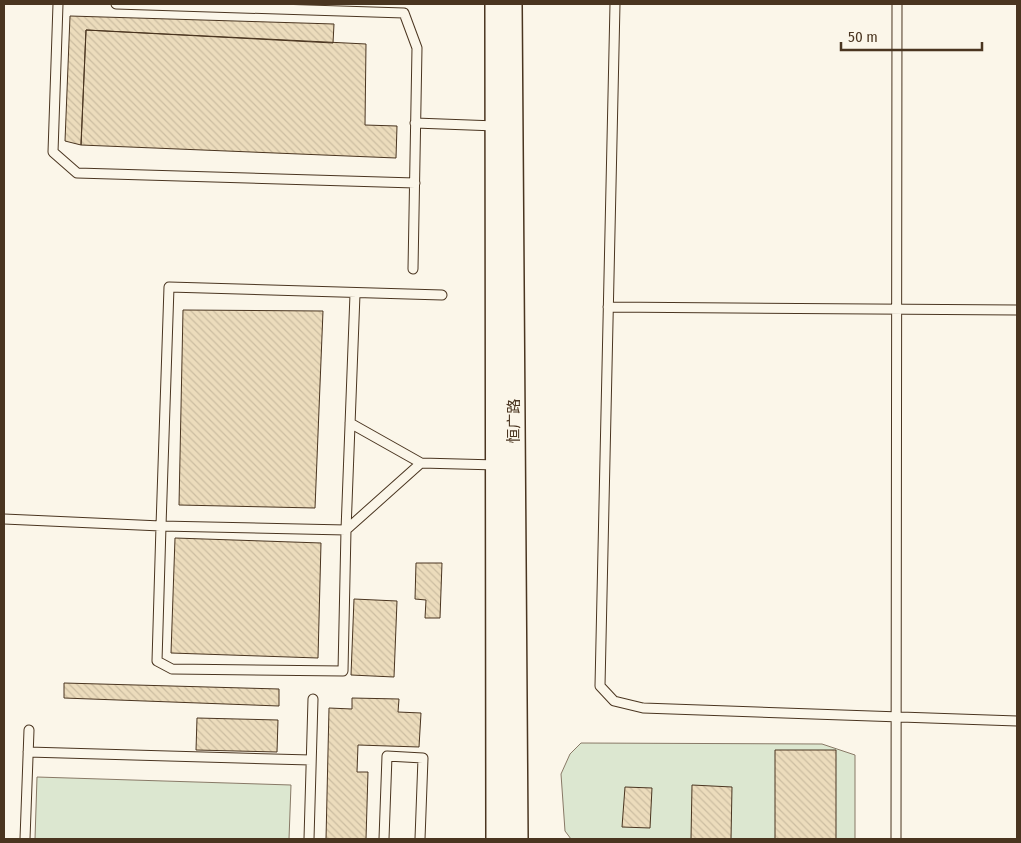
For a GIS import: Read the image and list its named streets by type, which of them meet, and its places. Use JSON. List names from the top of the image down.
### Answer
{
  "streets": {
    "street": ["恒广路"]
  },
  "scale_bar": "50 m"
}
